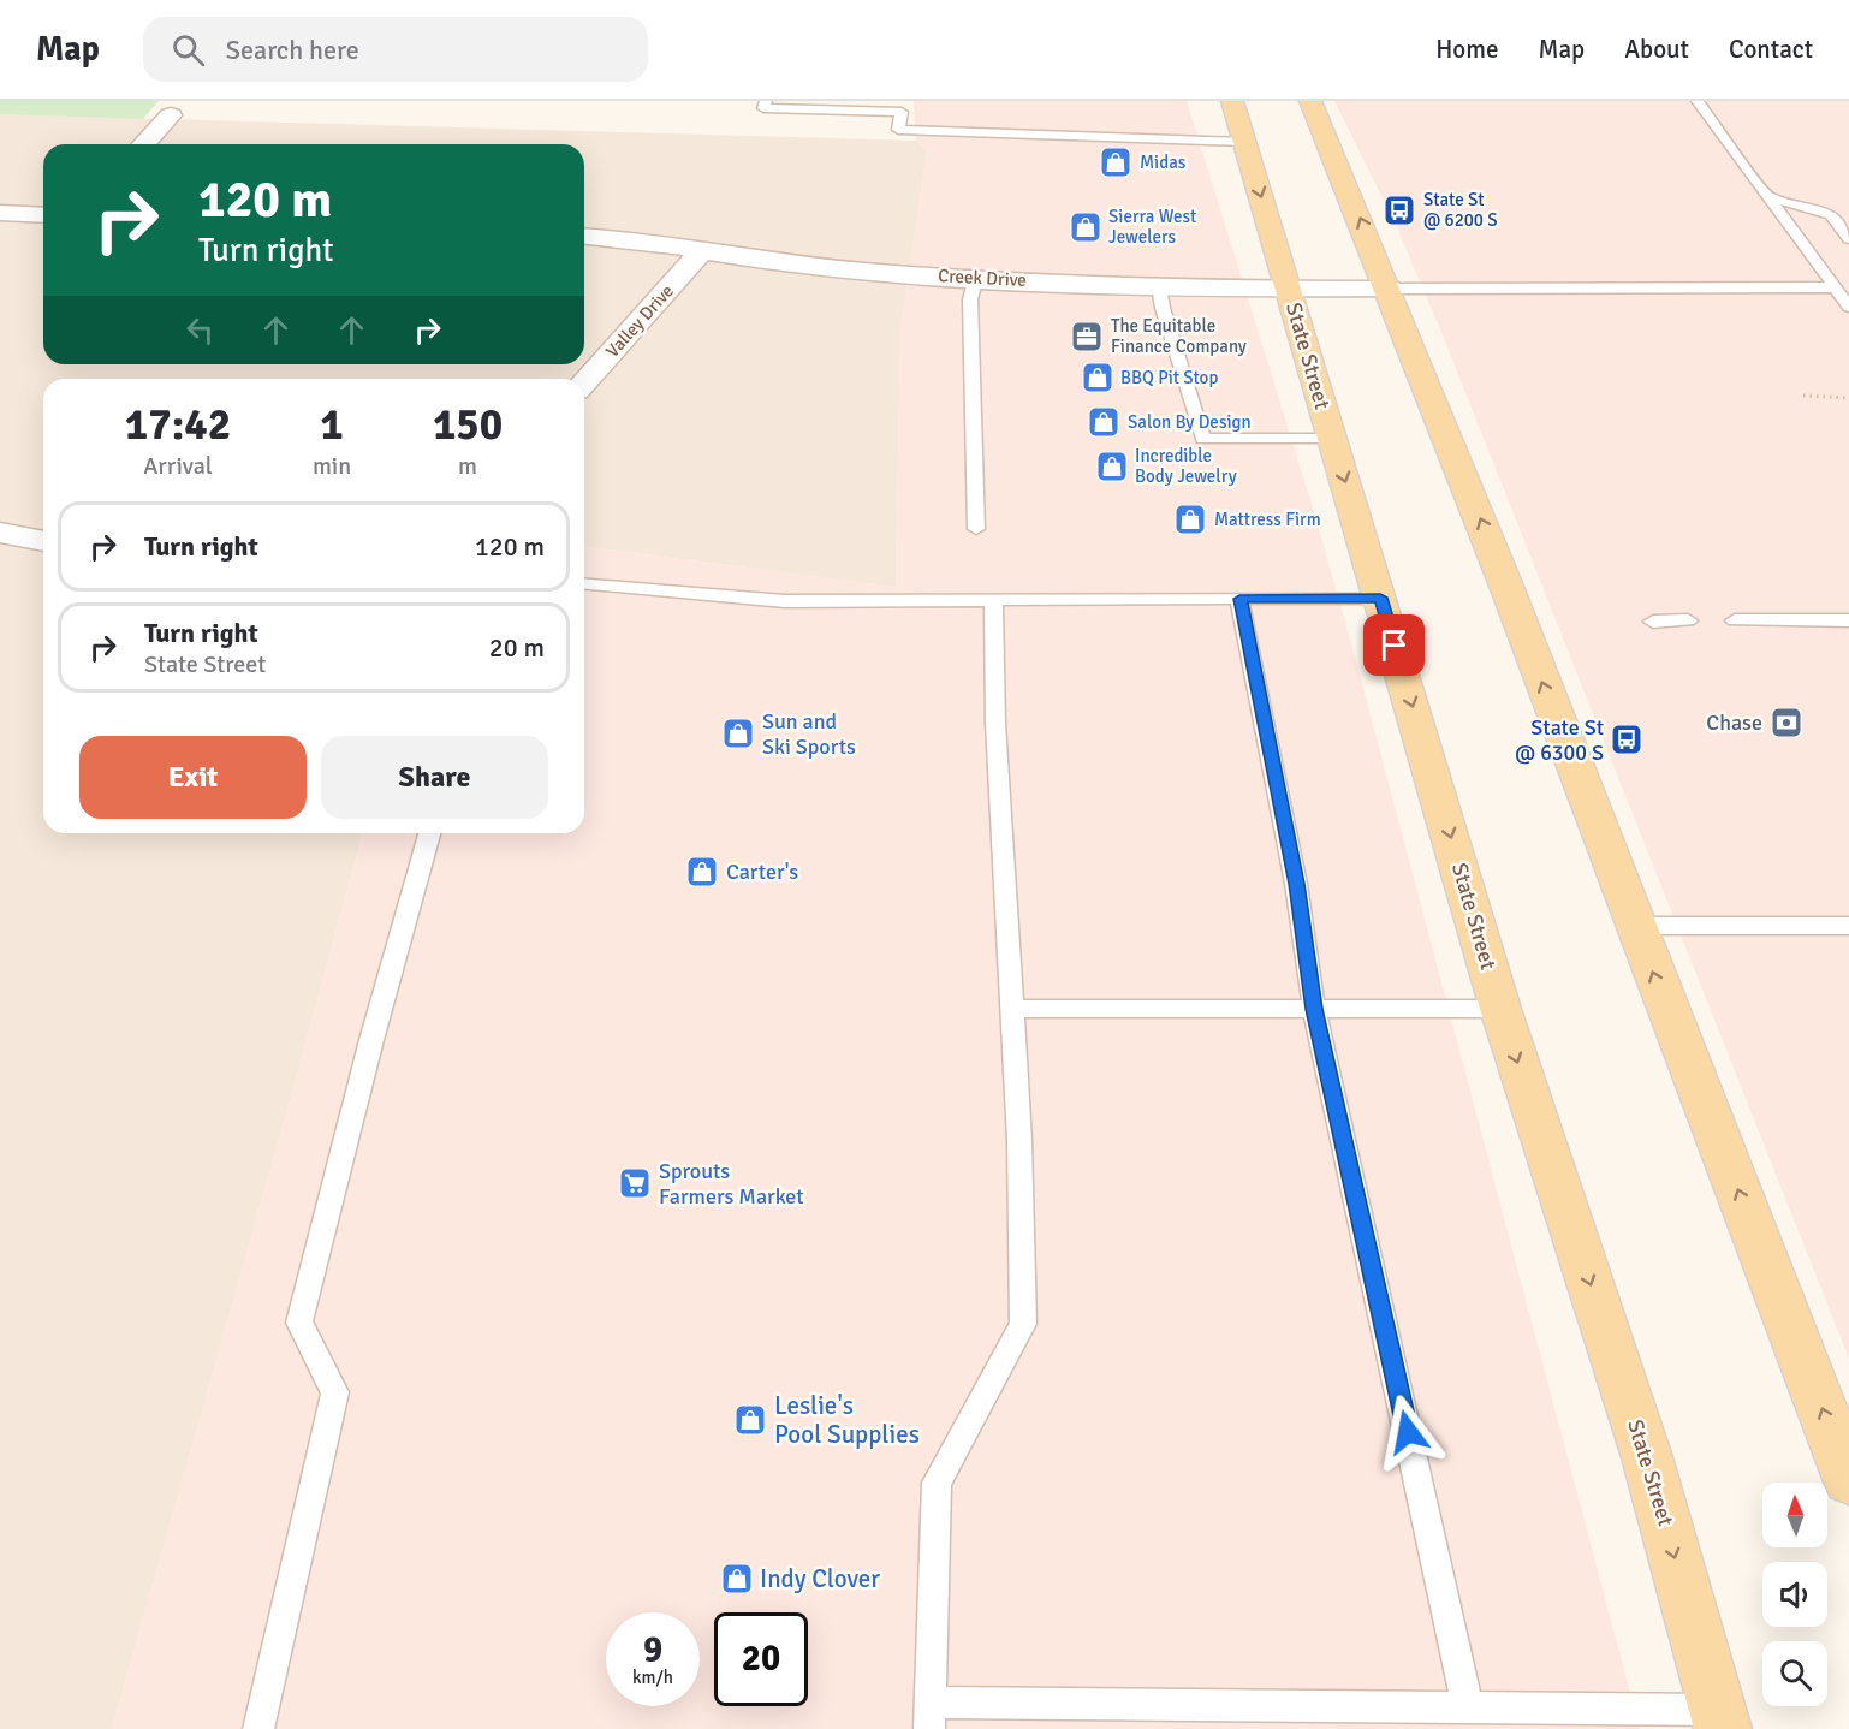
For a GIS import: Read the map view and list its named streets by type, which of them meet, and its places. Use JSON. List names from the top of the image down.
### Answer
{
  "streets": {
    "main road": ["State Street"],
    "street": ["Creek Drive", "Valley Drive"]
  },
  "crossings": [
    ["Creek Drive", "Valley Drive"],
    ["Creek Drive", "State Street"]
  ],
  "places": {
    "shop": [
      "Midas",
      "Sierra West Jewelers",
      "BBQ Pit Stop",
      "Salon By Design",
      "Incredible Body Jewelry",
      "Mattress Firm",
      "Sun and Ski Sports",
      "Carter's",
      "Leslie's Pool Supplies",
      "Indy Clover"
    ],
    "bus stop": ["State St @ 6200 S", "State St @ 6300 S"],
    "office": ["The Equitable Finance Company"],
    "bank": ["Chase"],
    "supermarket": ["Sprouts Farmers Market"]
  },
  "north": "top",
  "page": {
    "header": "Map",
    "search": "Search here",
    "nav": [
      "Home",
      "Map",
      "About",
      "Contact"
    ],
    "turn": ["120 m", "Turn right"],
    "eta": [
      "17:42",
      "Arrival",
      "1",
      "min",
      "150",
      "m"
    ],
    "list": [
      {
        "name": "Turn right",
        "value": "120 m"
      },
      {
        "name": "Turn right",
        "note": "State Street",
        "value": "20 m"
      }
    ],
    "buttons": ["Exit", "Share"],
    "speed": "9 km/h",
    "limit": "20"
  }
}
